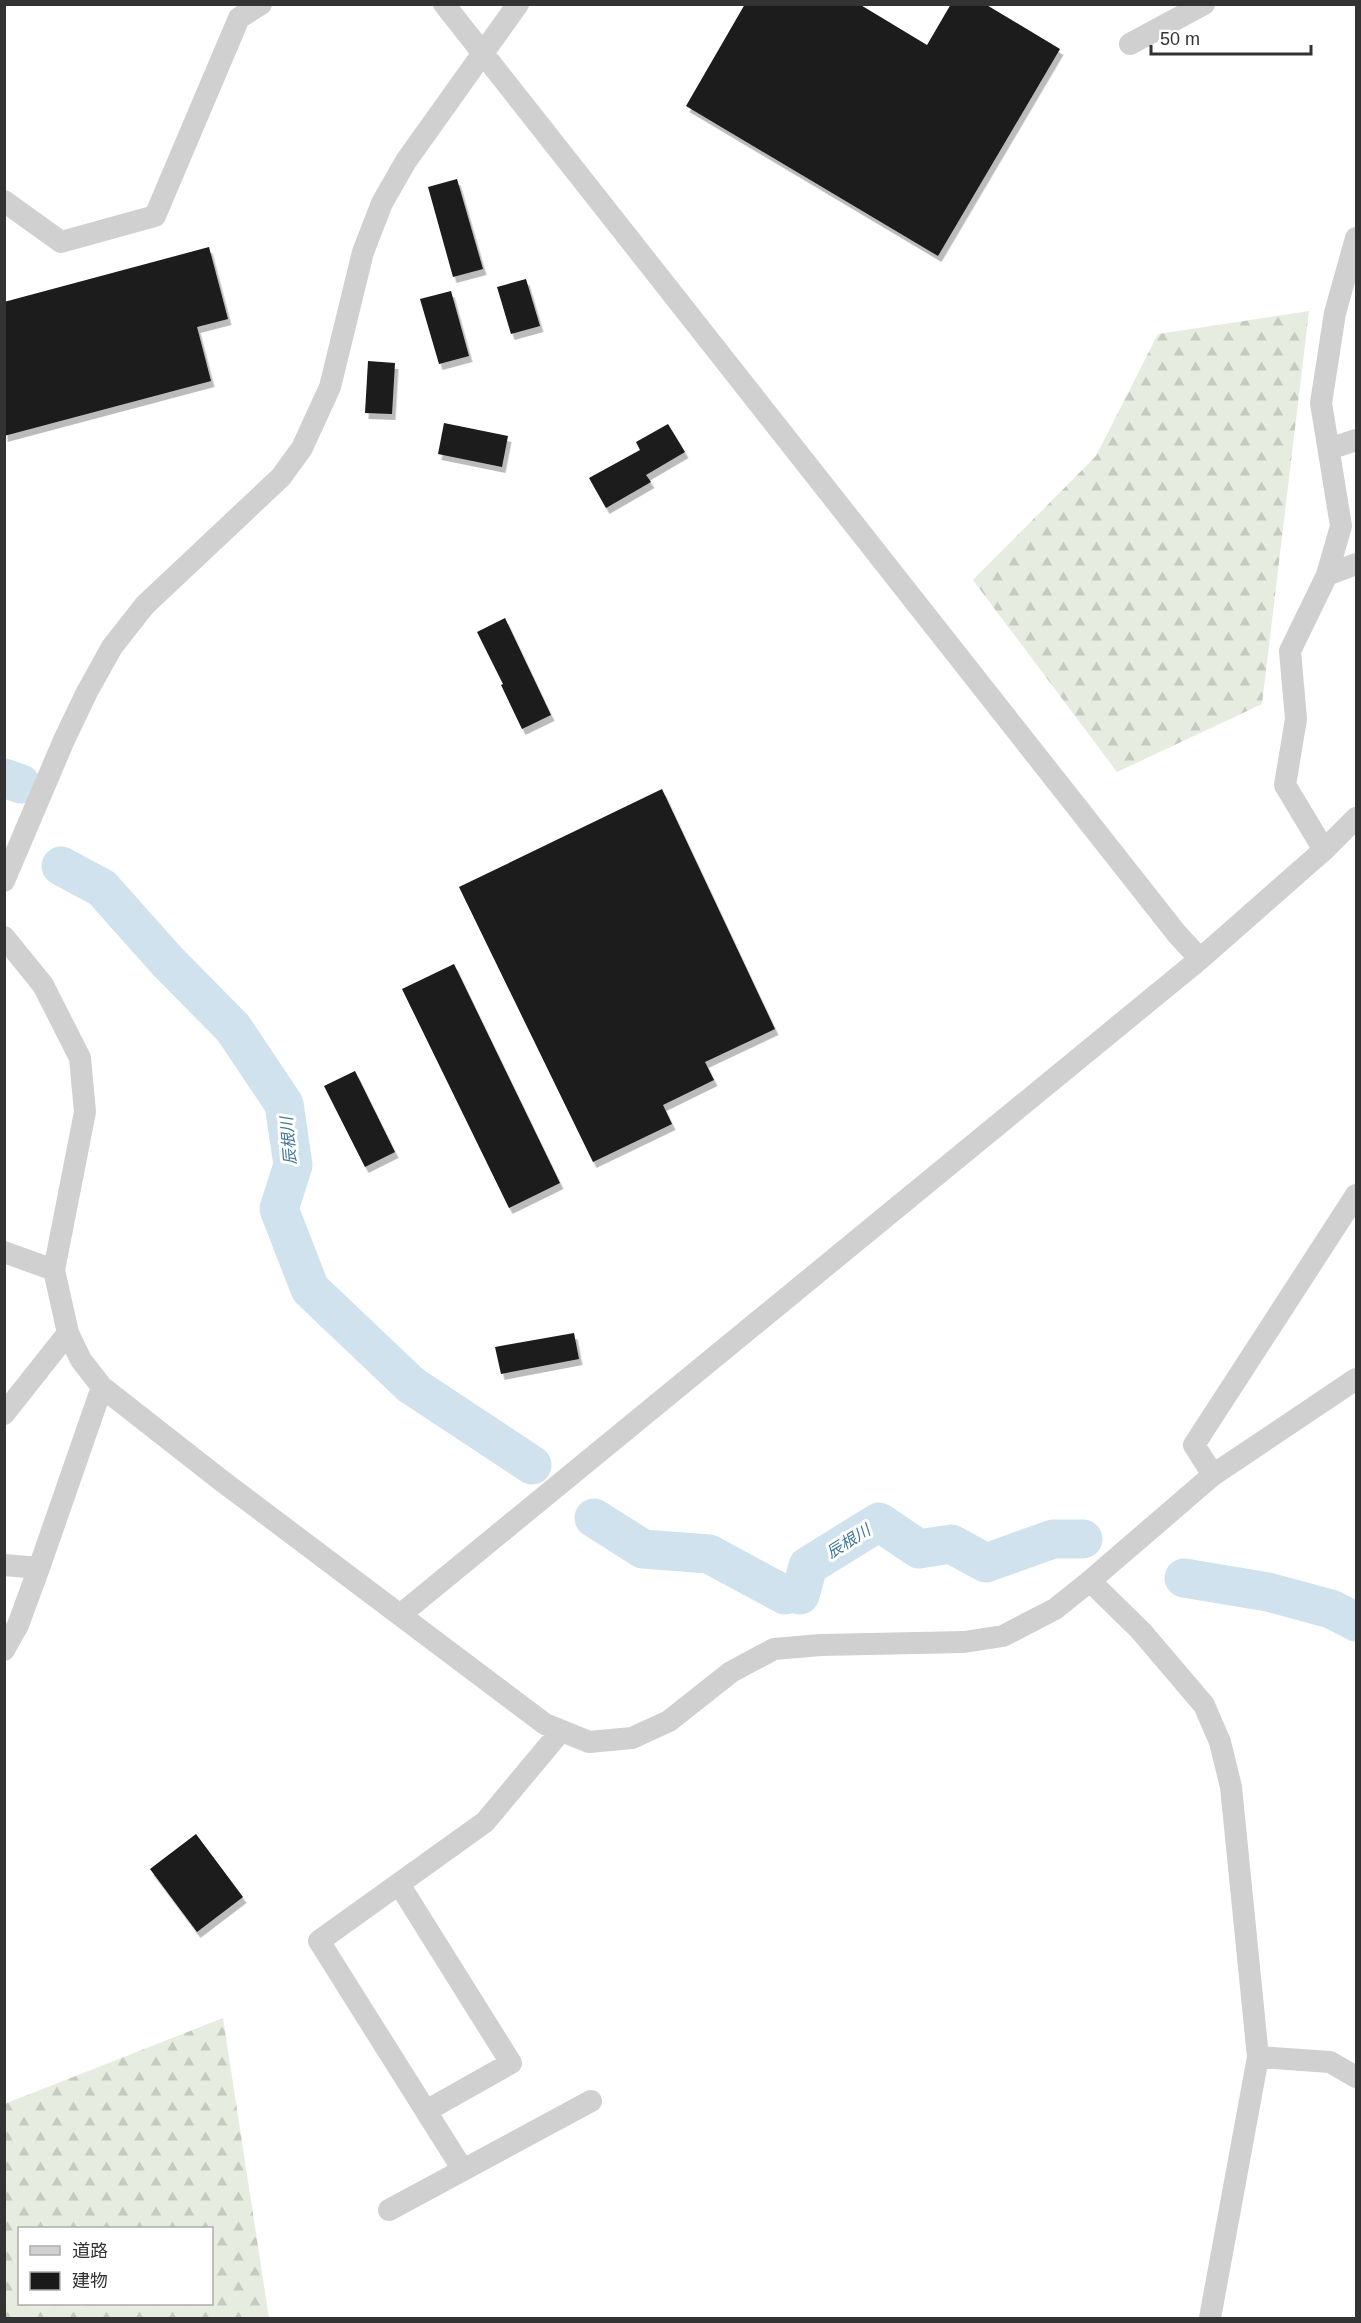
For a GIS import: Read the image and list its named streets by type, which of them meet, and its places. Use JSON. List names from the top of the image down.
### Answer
{
  "water": ["辰根川"],
  "legend": ["道路", "建物"],
  "scale_bar": "50 m"
}
